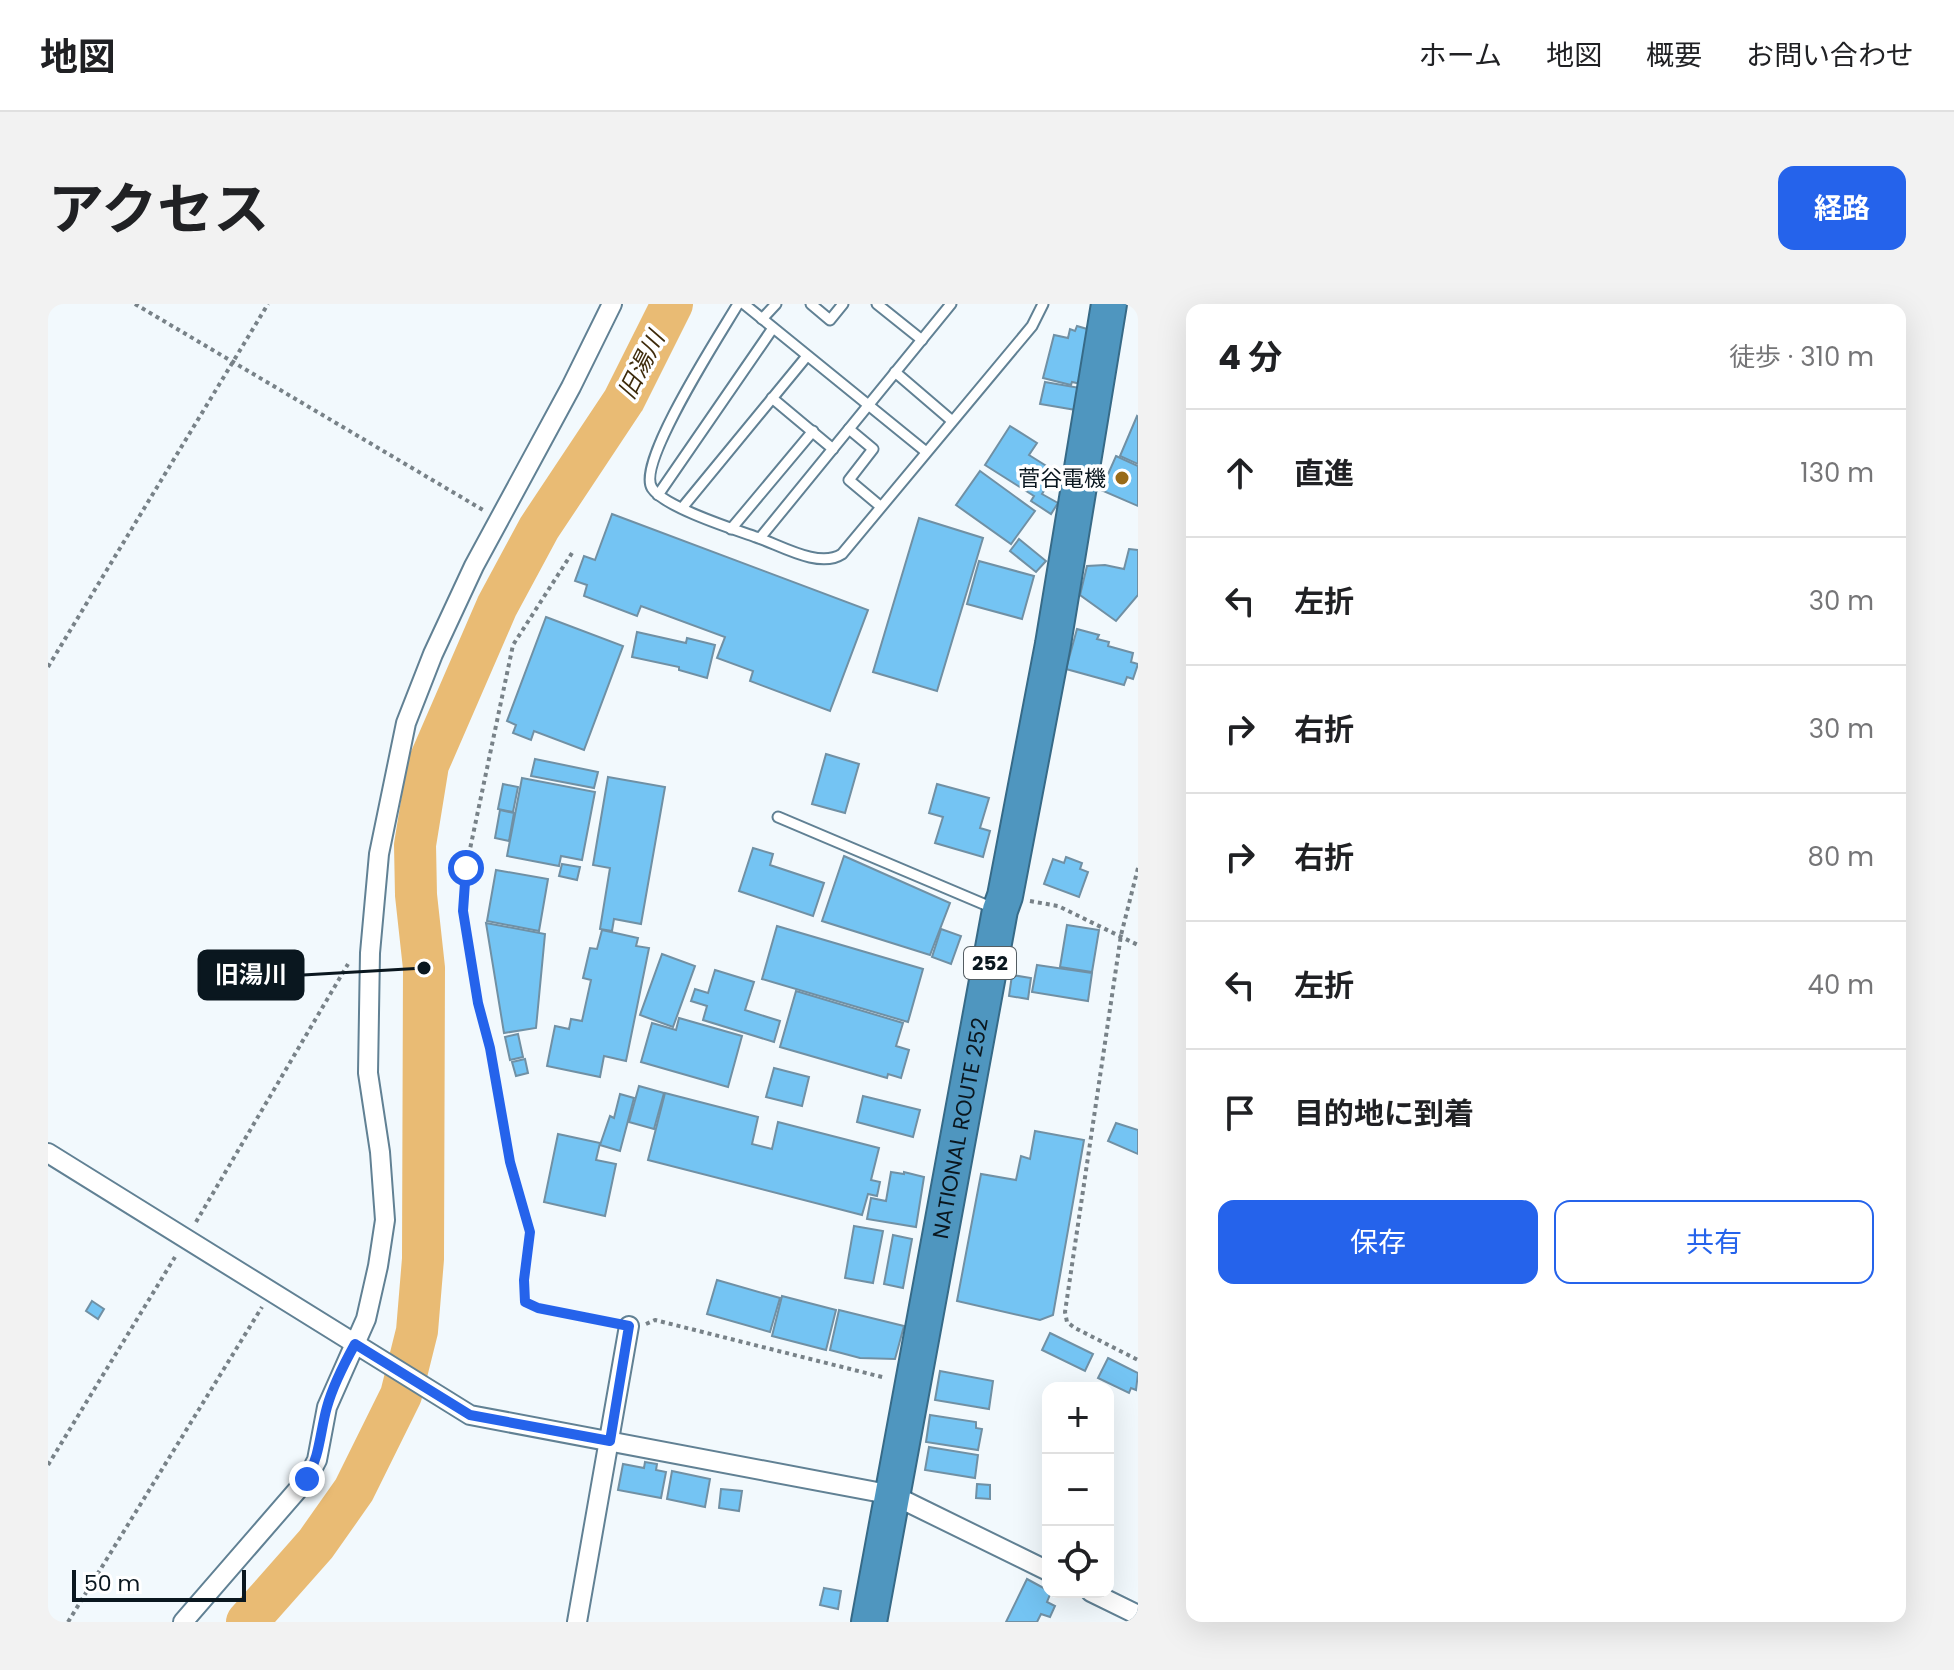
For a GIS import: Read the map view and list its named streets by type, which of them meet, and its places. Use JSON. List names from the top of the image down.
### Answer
{
  "streets": {
    "highway": ["252", "NATIONAL ROUTE 252"]
  },
  "water": ["旧湯川"],
  "places": ["菅谷電機", "旧湯川"],
  "scale_bar": "50 m",
  "page": {
    "header": "地図",
    "nav": [
      "ホーム",
      "地図",
      "概要",
      "お問い合わせ"
    ],
    "title": "アクセス",
    "buttons": [
      "経路",
      ["保存", "共有"]
    ],
    "heading": ["4 分", "徒歩 · 310 m"],
    "list": [
      ["直進", "130 m"],
      ["左折", "30 m"],
      ["右折", "30 m"],
      ["右折", "80 m"],
      ["左折", "40 m"],
      "目的地に到着"
    ],
    "map_buttons": ["+", "−"],
    "scale": "50 m"
  }
}
